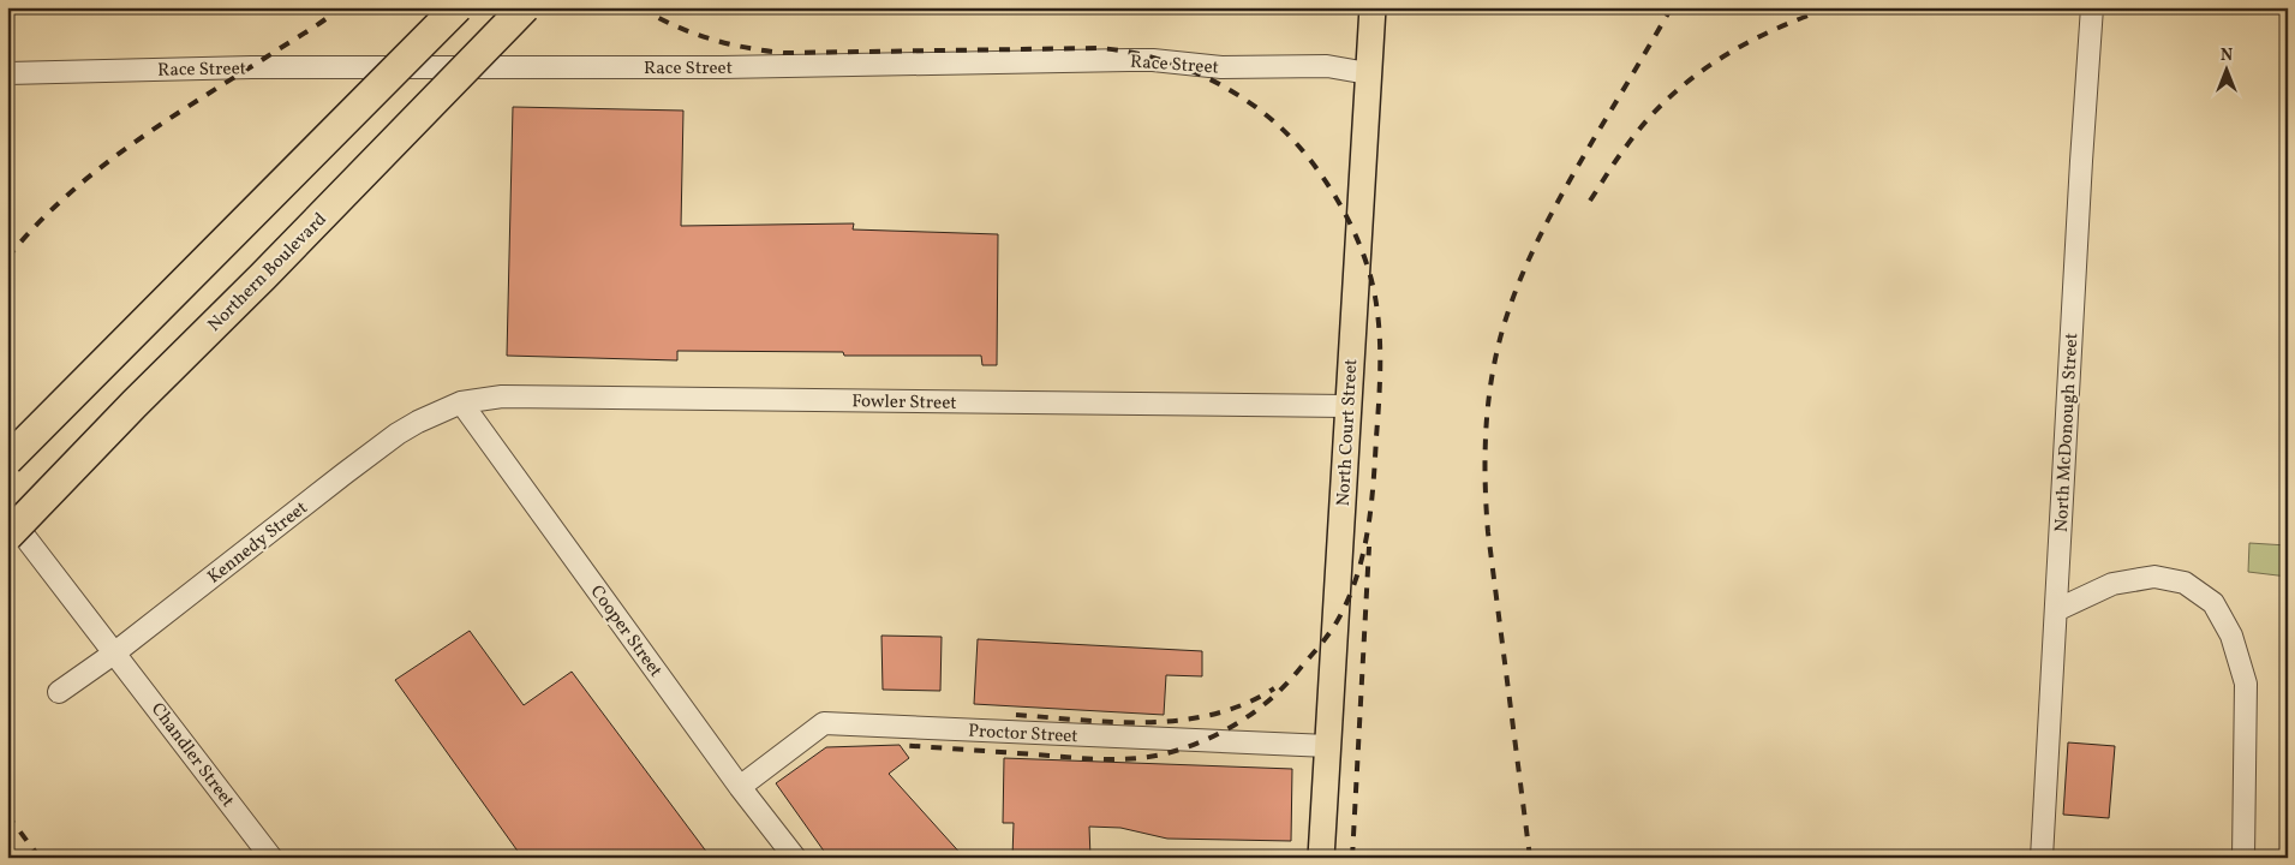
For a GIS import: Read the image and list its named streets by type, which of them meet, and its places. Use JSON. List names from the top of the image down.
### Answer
{
  "streets": {
    "highway": ["Northern Boulevard"],
    "main road": ["North Court Street"],
    "street": [
      "Race Street",
      "Fowler Street",
      "North McDonough Street",
      "Kennedy Street",
      "Cooper Street",
      "Proctor Street",
      "Chandler Street"
    ]
  },
  "crossings": [
    ["Race Street", "North Court Street"],
    ["Fowler Street", "North Court Street"],
    ["Fowler Street", "Kennedy Street"],
    ["Fowler Street", "Cooper Street"],
    ["North Court Street", "Proctor Street"],
    ["Kennedy Street", "Cooper Street"],
    ["Kennedy Street", "Chandler Street"],
    ["Cooper Street", "Proctor Street"]
  ],
  "north": "top"
}
